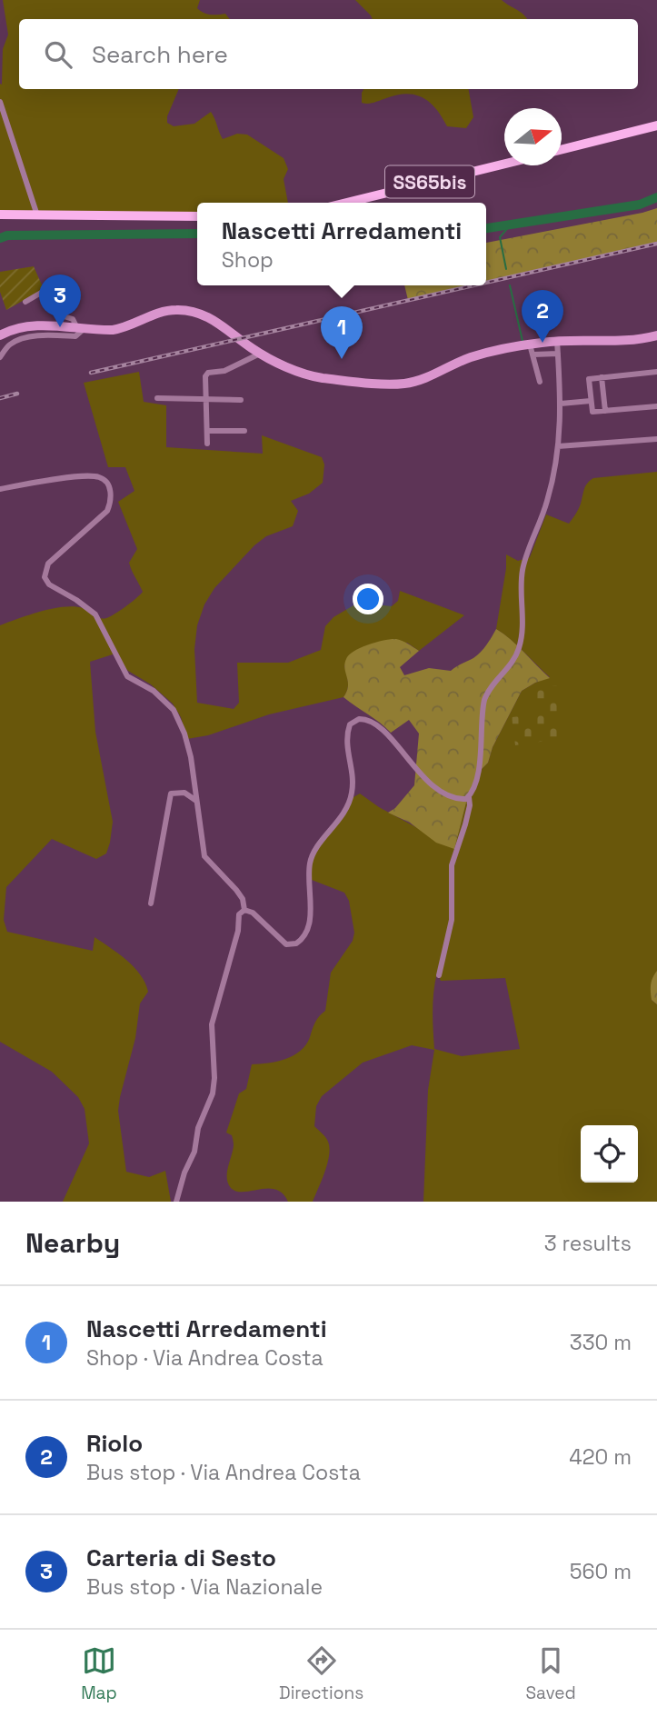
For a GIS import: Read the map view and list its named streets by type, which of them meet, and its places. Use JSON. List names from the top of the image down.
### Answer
{
  "streets": {
    "main road": ["SS65bis"]
  },
  "north": "right",
  "page": {
    "search": "Search here",
    "popup": ["Nascetti Arredamenti", "Shop"],
    "pins": ["3", "2", "1"],
    "heading": ["Nearby", "3 results"],
    "list": [
      {
        "mark": "1",
        "name": "Nascetti Arredamenti",
        "note": "Shop · Via Andrea Costa",
        "value": "330 m"
      },
      {
        "mark": "2",
        "name": "Riolo",
        "note": "Bus stop · Via Andrea Costa",
        "value": "420 m"
      },
      {
        "mark": "3",
        "name": "Carteria di Sesto",
        "note": "Bus stop · Via Nazionale",
        "value": "560 m"
      }
    ],
    "nav": ["Map", "Directions", "Saved"]
  }
}
